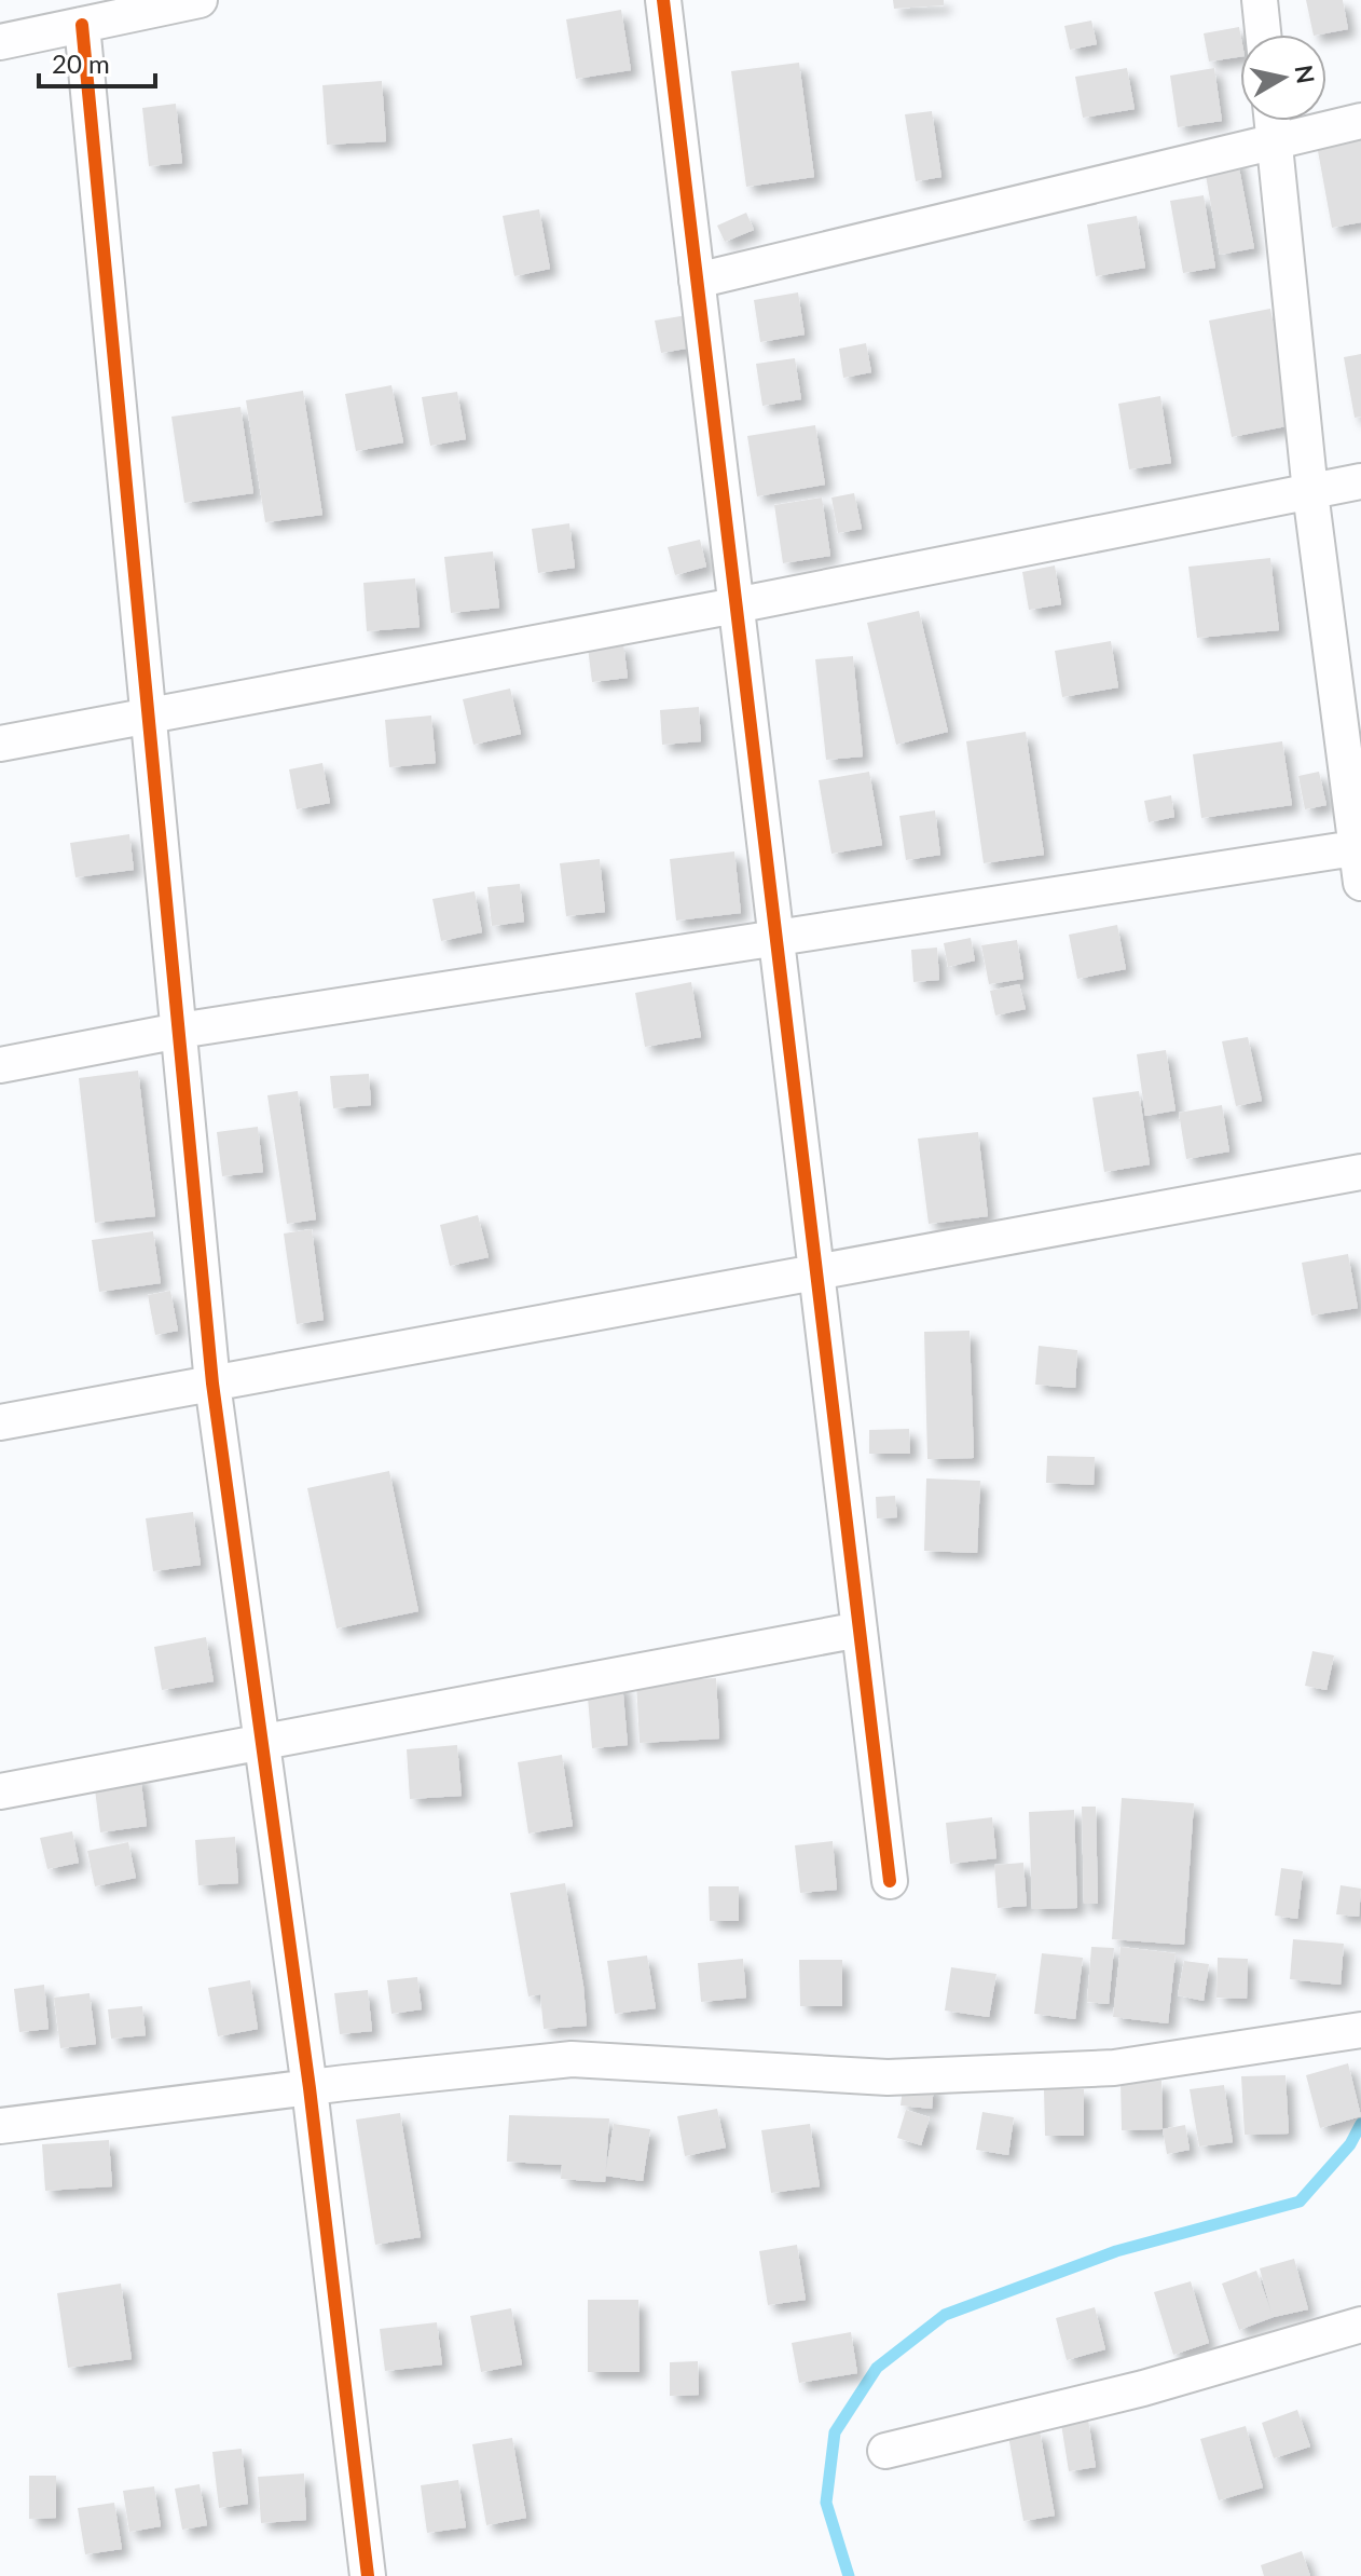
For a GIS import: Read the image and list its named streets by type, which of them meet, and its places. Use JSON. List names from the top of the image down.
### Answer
{
  "scale_bar": "20 m",
  "north": "right"
}
